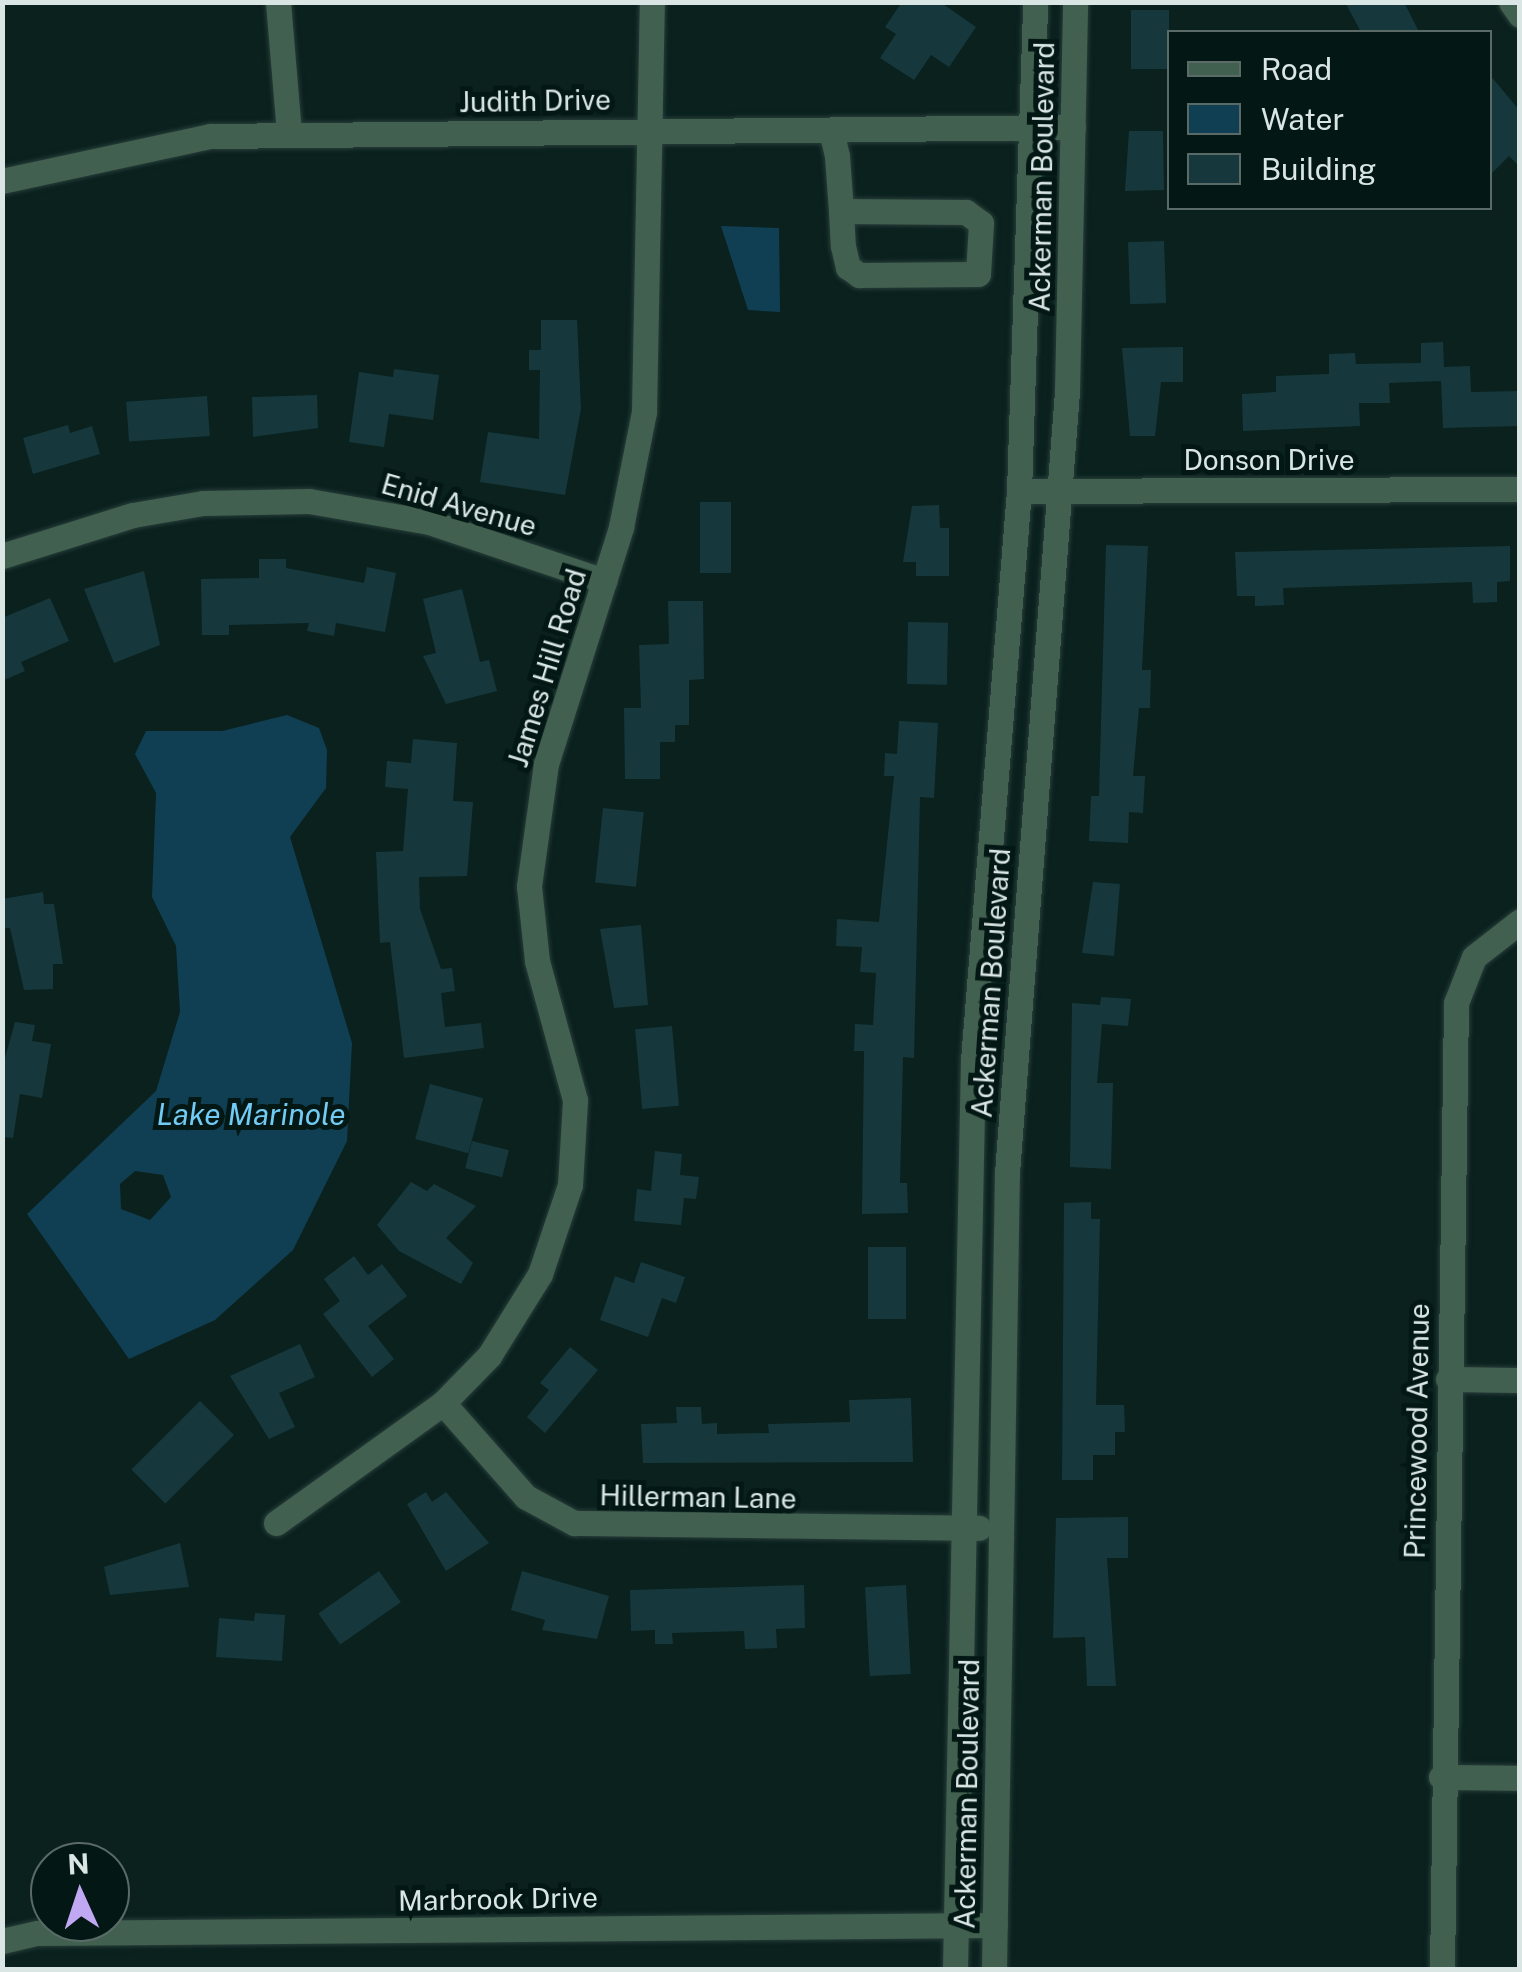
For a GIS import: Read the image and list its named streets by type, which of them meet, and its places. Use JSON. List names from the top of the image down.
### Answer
{
  "streets": {
    "street": [
      "Judith Drive",
      "Ackerman Boulevard",
      "Donson Drive",
      "Enid Avenue",
      "James Hill Road",
      "Princewood Avenue",
      "Hillerman Lane",
      "Marbrook Drive"
    ]
  },
  "crossings": [
    ["Judith Drive", "Ackerman Boulevard"],
    ["Judith Drive", "James Hill Road"],
    ["Ackerman Boulevard", "Donson Drive"],
    ["Ackerman Boulevard", "Hillerman Lane"],
    ["Ackerman Boulevard", "Marbrook Drive"],
    ["Enid Avenue", "James Hill Road"],
    ["James Hill Road", "Hillerman Lane"]
  ],
  "water": ["Lake Marinole"],
  "legend": ["Road", "Water", "Building"],
  "north": "top"
}
